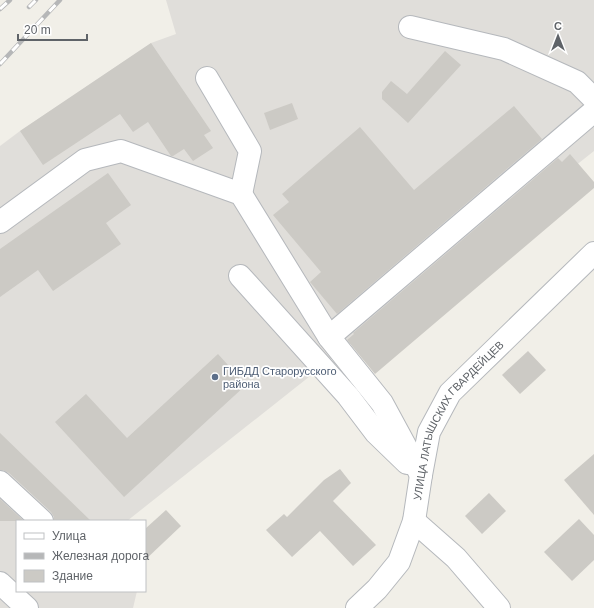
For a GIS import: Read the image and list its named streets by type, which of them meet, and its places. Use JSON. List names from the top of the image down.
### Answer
{
  "streets": {
    "street": ["УЛИЦА ЛАТЫШСКИХ ГВАРДЕЙЦЕВ"]
  },
  "places": ["ГИБДД Старорусского района"],
  "legend": ["Улица", "Железная дорога", "Здание"],
  "scale_bar": "20 m",
  "north": "top"
}
